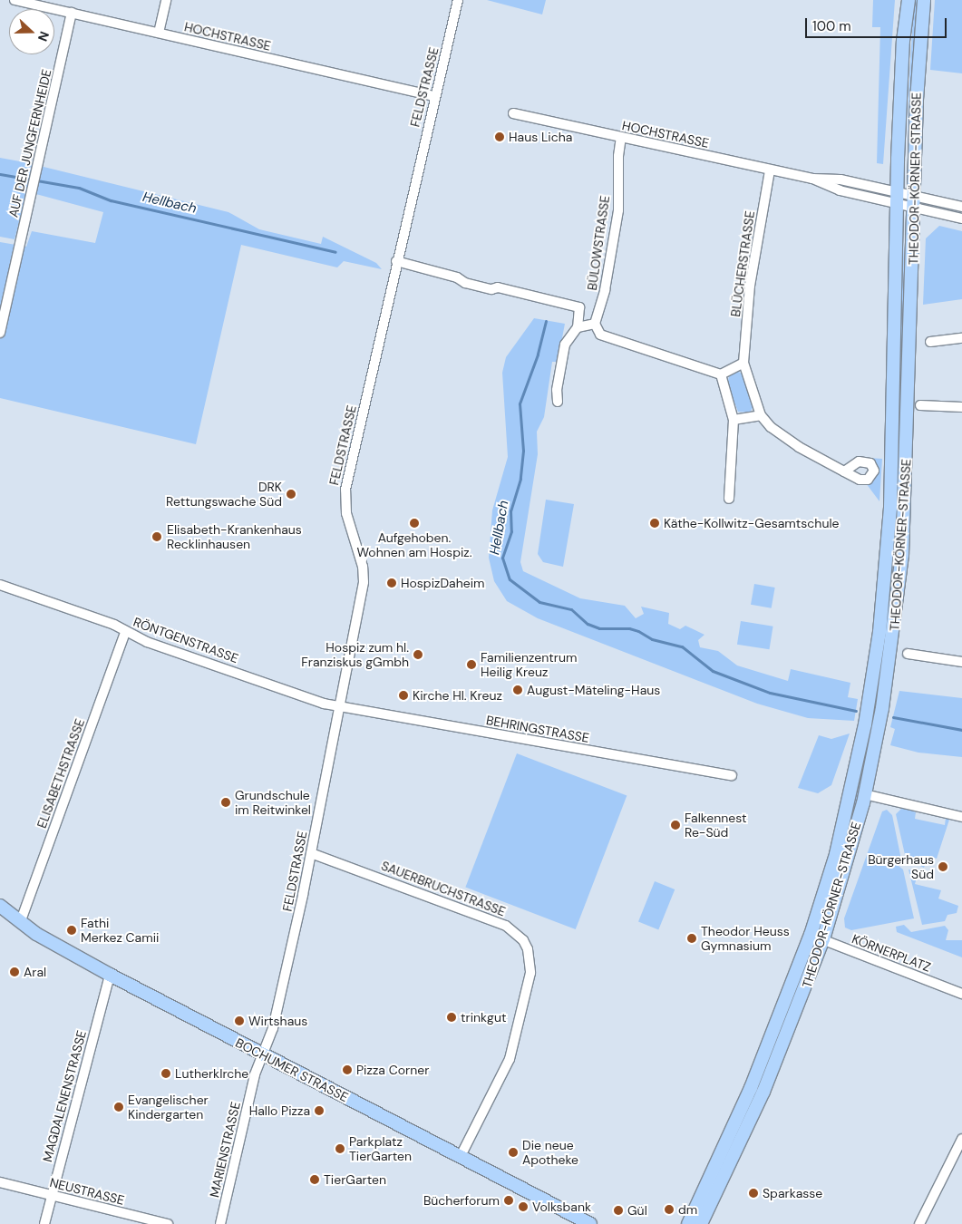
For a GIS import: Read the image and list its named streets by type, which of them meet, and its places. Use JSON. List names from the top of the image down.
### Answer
{
  "streets": {
    "main road": ["THEODOR-KÖRNER-STRASSE", "BOCHUMER STRASSE"],
    "street": [
      "HOCHSTRASSE",
      "FELDSTRASSE",
      "AUF DER JUNGFERNHEIDE",
      "BÜLOWSTRASSE",
      "BLÜCHERSTRASSE",
      "RÖNTGENSTRASSE",
      "BEHRINGSTRASSE",
      "ELISABETHSTRASSE",
      "SAUERBRUCHSTRASSE",
      "KÖRNERPLATZ",
      "MAGDALENENSTRASSE",
      "MARIENSTRASSE",
      "NEUSTRASSE"
    ]
  },
  "crossings": [
    ["HOCHSTRASSE", "FELDSTRASSE"],
    ["HOCHSTRASSE", "AUF DER JUNGFERNHEIDE"],
    ["HOCHSTRASSE", "THEODOR-KÖRNER-STRASSE"],
    ["HOCHSTRASSE", "BÜLOWSTRASSE"],
    ["HOCHSTRASSE", "BLÜCHERSTRASSE"],
    ["FELDSTRASSE", "RÖNTGENSTRASSE"],
    ["FELDSTRASSE", "BEHRINGSTRASSE"],
    ["FELDSTRASSE", "SAUERBRUCHSTRASSE"],
    ["FELDSTRASSE", "BOCHUMER STRASSE"],
    ["FELDSTRASSE", "MARIENSTRASSE"],
    ["THEODOR-KÖRNER-STRASSE", "KÖRNERPLATZ"],
    ["RÖNTGENSTRASSE", "BEHRINGSTRASSE"],
    ["RÖNTGENSTRASSE", "ELISABETHSTRASSE"],
    ["ELISABETHSTRASSE", "BOCHUMER STRASSE"],
    ["SAUERBRUCHSTRASSE", "BOCHUMER STRASSE"],
    ["BOCHUMER STRASSE", "MAGDALENENSTRASSE"],
    ["BOCHUMER STRASSE", "MARIENSTRASSE"],
    ["MAGDALENENSTRASSE", "NEUSTRASSE"]
  ],
  "water": ["Hellbach"],
  "places": [
    "Haus Licha",
    "DRK Rettungswache Süd",
    "Aufgehoben. Wohnen am Hospiz.",
    "Käthe-Kollwitz-Gesamtschule",
    "Elisabeth-Krankenhaus Recklinhausen",
    "HospizDaheim",
    "Hospiz zum hl. Franziskus gGmbh",
    "Familienzentrum Heilig Kreuz",
    "August-Mäteling-Haus",
    "Kirche Hl. Kreuz",
    "Grundschule im Reitwinkel",
    "Falkennest Re-Süd",
    "Bürgerhaus Süd",
    "Fathi Merkez Camii",
    "Theodor Heuss Gymnasium",
    "Aral",
    "trinkgut",
    "Wirtshaus",
    "Pizza Corner",
    "LutherkIrche",
    "Evangelischer Kindergarten",
    "Hallo Pizza",
    "Parkplatz TierGarten",
    "Die neue Apotheke",
    "TierGarten",
    "Sparkasse",
    "Bücherforum",
    "Volksbank",
    "dm",
    "Gül"
  ],
  "scale_bar": "100 m",
  "north": "right"
}
